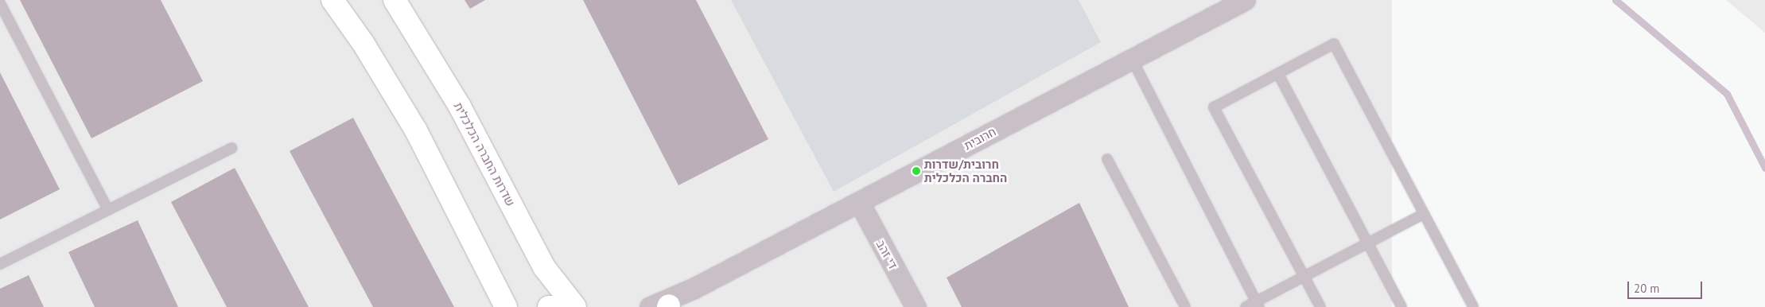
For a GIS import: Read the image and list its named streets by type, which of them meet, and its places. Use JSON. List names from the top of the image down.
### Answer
{
  "streets": {
    "main road": ["שדרות החברה הכלכלית"],
    "street": ["חרובית", "די זהב"]
  },
  "crossings": [
    ["חרובית", "די זהב"]
  ],
  "places": ["חרובית/שדרות החברה הכלכלית"],
  "scale_bar": "20 m"
}
